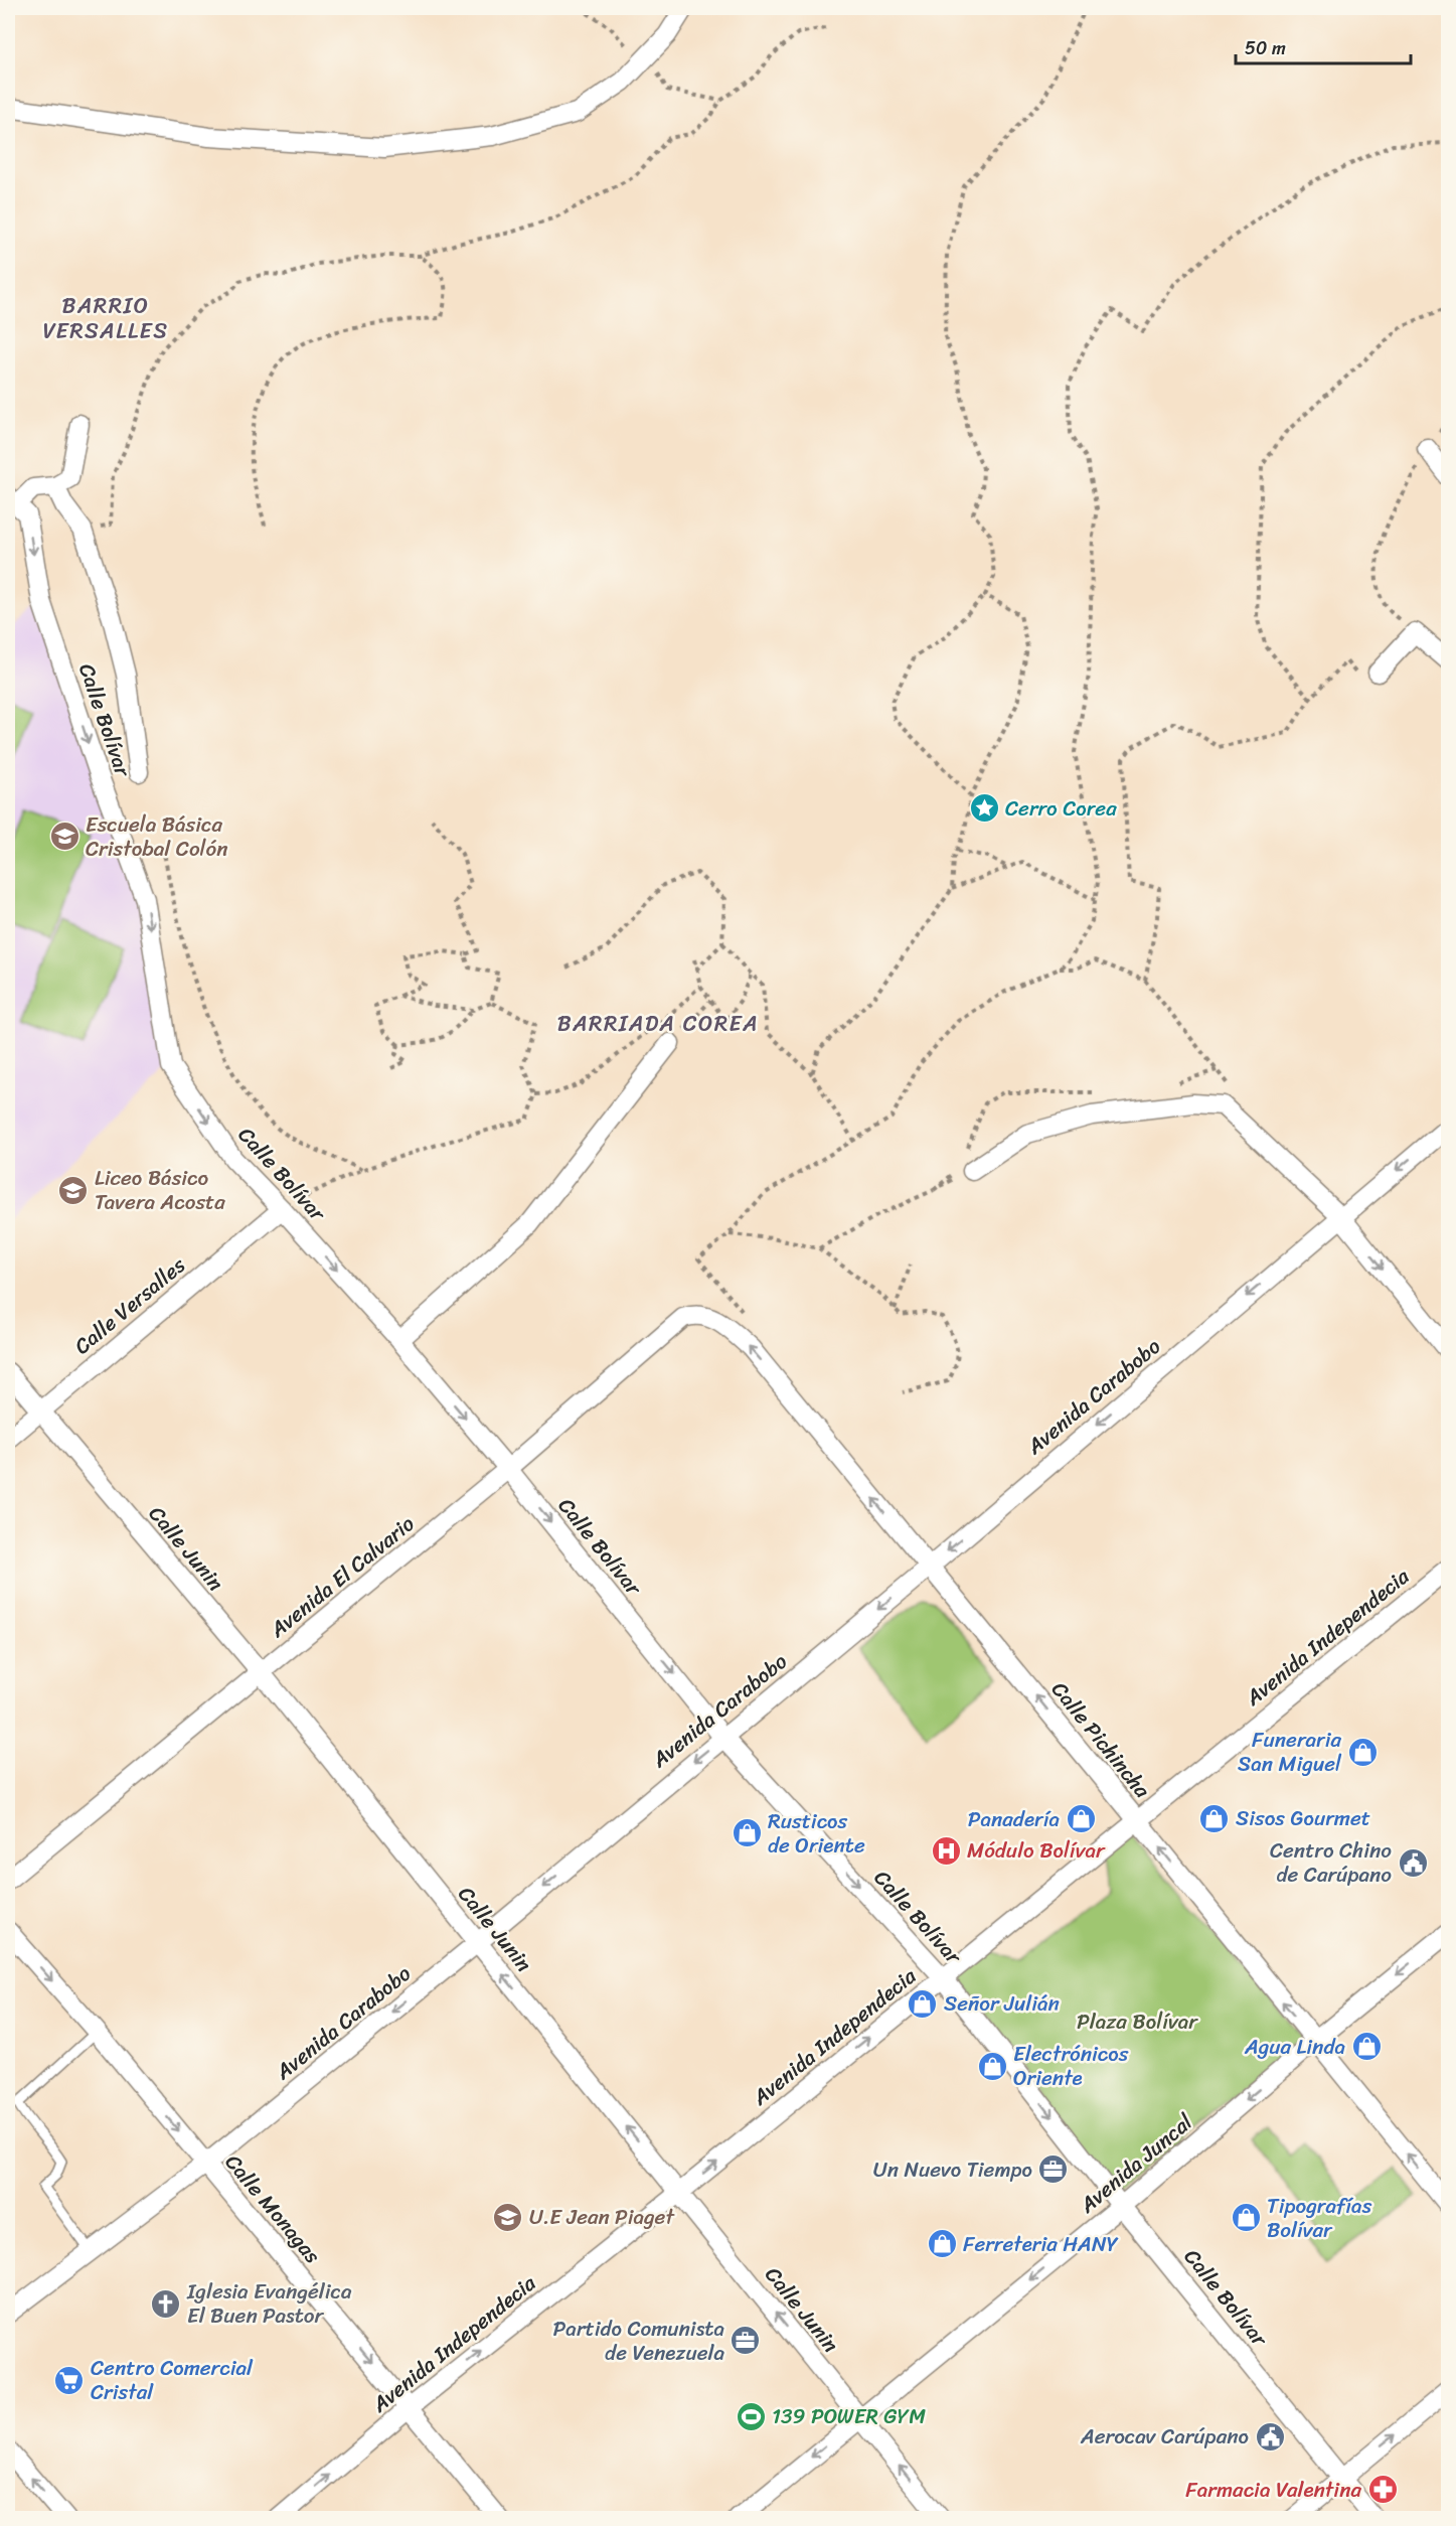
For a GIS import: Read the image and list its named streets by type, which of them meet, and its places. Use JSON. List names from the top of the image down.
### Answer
{
  "streets": {
    "street": [
      "Calle Bolívar",
      "Calle Versalles",
      "Avenida Carabobo",
      "Calle Junin",
      "Avenida El Calvario",
      "Avenida Independecia",
      "Calle Pichincha",
      "Avenida Juncal",
      "Calle Monagas"
    ]
  },
  "crossings": [
    ["Calle Bolívar", "Calle Versalles"],
    ["Calle Bolívar", "Avenida Carabobo"],
    ["Calle Bolívar", "Avenida El Calvario"],
    ["Calle Bolívar", "Avenida Independecia"],
    ["Calle Bolívar", "Avenida Juncal"],
    ["Calle Versalles", "Calle Junin"],
    ["Avenida Carabobo", "Calle Junin"],
    ["Avenida Carabobo", "Calle Pichincha"],
    ["Avenida Carabobo", "Calle Monagas"],
    ["Calle Junin", "Avenida El Calvario"],
    ["Calle Junin", "Avenida Independecia"],
    ["Calle Junin", "Avenida Juncal"],
    ["Avenida El Calvario", "Calle Pichincha"],
    ["Avenida Independecia", "Calle Pichincha"],
    ["Avenida Independecia", "Calle Monagas"],
    ["Calle Pichincha", "Avenida Juncal"]
  ],
  "one_way": [
    "Calle Bolívar",
    "Avenida Carabobo",
    "Calle Junin",
    "Avenida Independecia",
    "Calle Pichincha",
    "Avenida Juncal",
    "Calle Monagas"
  ],
  "districts": ["BARRIO VERSALLES", "BARRIADA COREA"],
  "parks": ["Plaza Bolívar"],
  "places": {
    "place": ["Cerro Corea"],
    "school or university": ["Escuela Básica Cristobal Colón", "Liceo Básico Tavera Acosta", "U.E Jean Piaget"],
    "shop": [
      "Funeraria San Miguel",
      "Sisos Gourmet",
      "Panadería",
      "Rusticos de Oriente",
      "Señor Julián",
      "Agua Linda",
      "Electrónicos Oriente",
      "Tipografías Bolívar",
      "Ferreteria HANY"
    ],
    "hospital": ["Módulo Bolívar"],
    "public building": ["Centro Chino de Carúpano", "Aerocav Carúpano"],
    "office": ["Un Nuevo Tiempo", "Partido Comunista de Venezuela"],
    "church": ["Iglesia Evangélica El Buen Pastor"],
    "supermarket": ["Centro Comercial Cristal"],
    "sports": ["139 POWER GYM"],
    "pharmacy": ["Farmacia Valentina"]
  },
  "scale_bar": "50 m"
}
